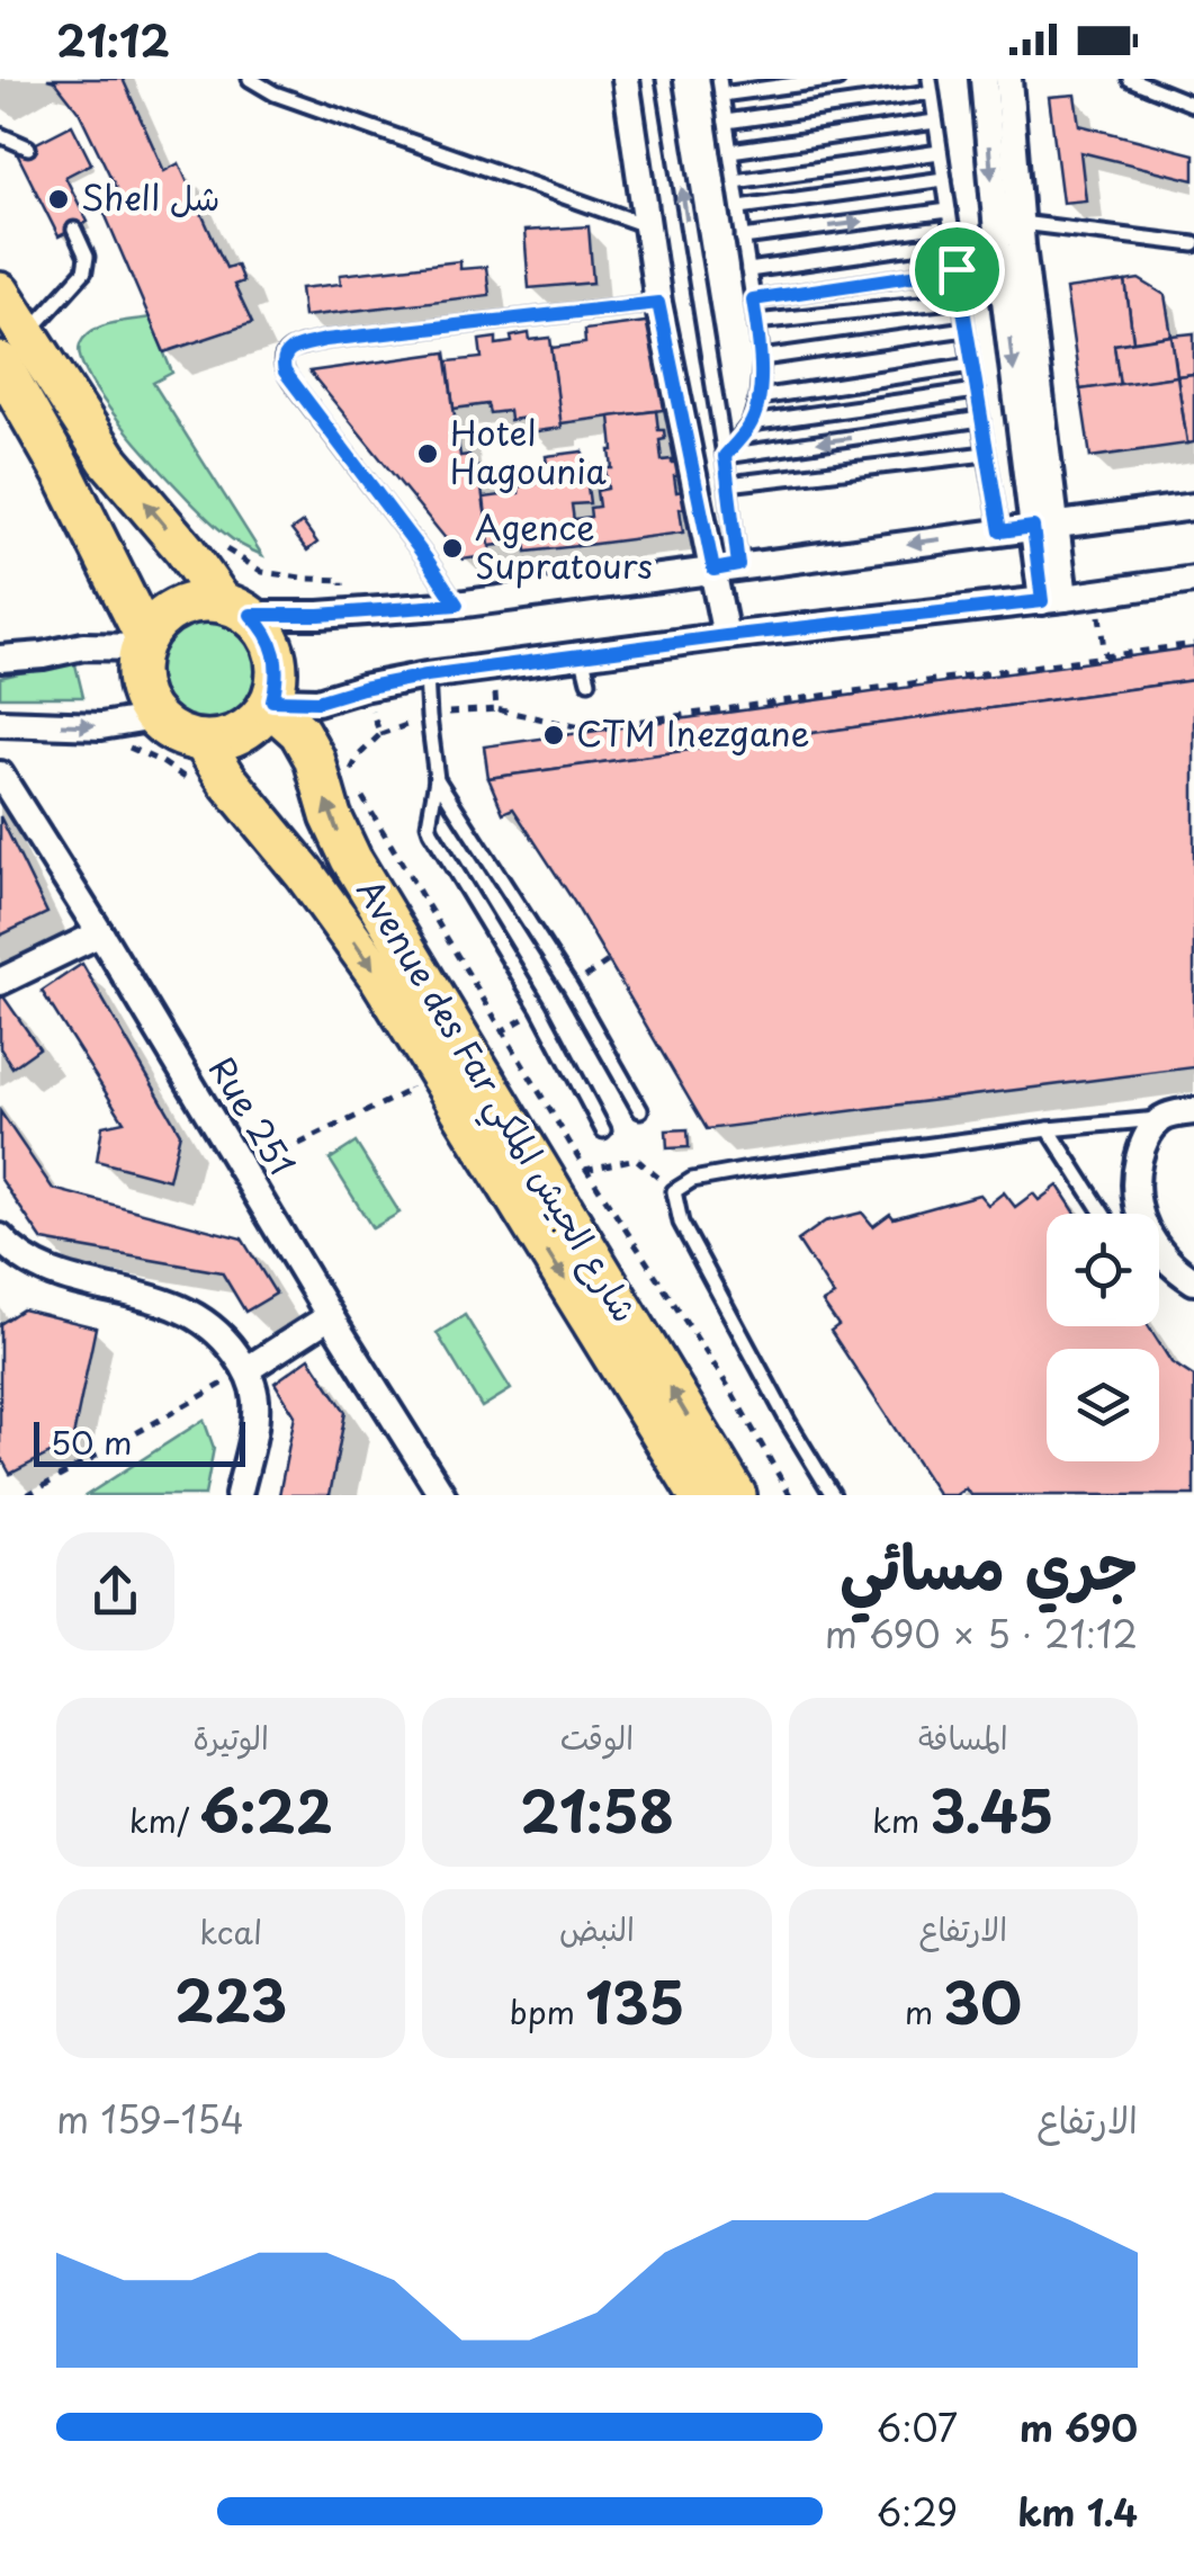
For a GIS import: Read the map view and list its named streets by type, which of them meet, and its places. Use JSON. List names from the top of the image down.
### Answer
{
  "streets": {
    "main road": ["Avenue des Far شارع الجيش الملكي"],
    "street": ["Rue 251"]
  },
  "places": [
    "Shell شل",
    "Hotel Hagounia",
    "Agence Supratours",
    "CTM Inezgane"
  ],
  "scale_bar": "50 m",
  "page": {
    "status": "21:12",
    "scale": "50 m",
    "heading": ["جري مسائي", "21:12 · 5 × 690 m"],
    "stats": [
      ["المسافة", "3.45 km"],
      ["الوقت", "21:58"],
      ["الوتيرة", "6:22 /km"],
      ["الارتفاع", "30 m"],
      ["النبض", "135 bpm"],
      ["kcal", "223"]
    ],
    "chart": ["الارتفاع", "154–159 m"],
    "list": [
      {
        "name": "690 m",
        "note": "6:07"
      },
      {
        "name": "1.4 km",
        "note": "6:29"
      }
    ]
  }
}
